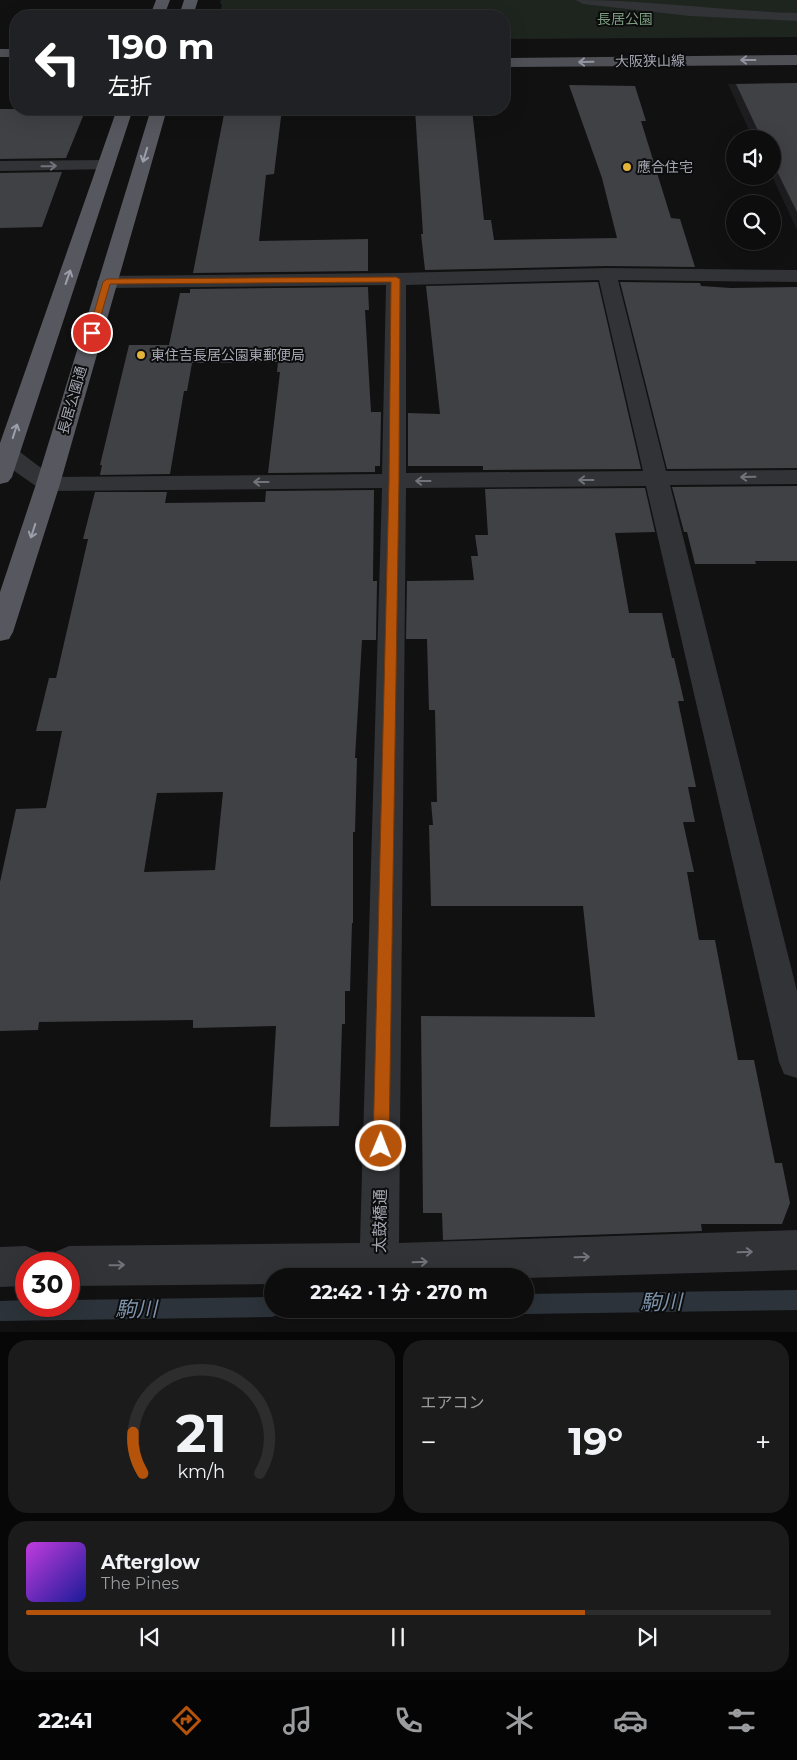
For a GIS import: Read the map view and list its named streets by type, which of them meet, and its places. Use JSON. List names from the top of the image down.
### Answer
{
  "streets": {
    "highway": ["長居公園通"],
    "main road": ["大阪狭山線"],
    "street": ["太鼓橋通"]
  },
  "water": ["駒川"],
  "parks": ["長居公園"],
  "places": ["應合住宅", "東住吉長居公園東郵便局"],
  "page": {
    "turn": ["190 m", "左折"],
    "limit": "30",
    "trip": "22:42 · 1 分 · 270 m",
    "tile": "エアコン",
    "heat": ["−", "19°", "+"],
    "song": ["Afterglow", "The Pines"],
    "tabs": "22:41",
    "gauge": ["21", "km/h"]
  }
}
